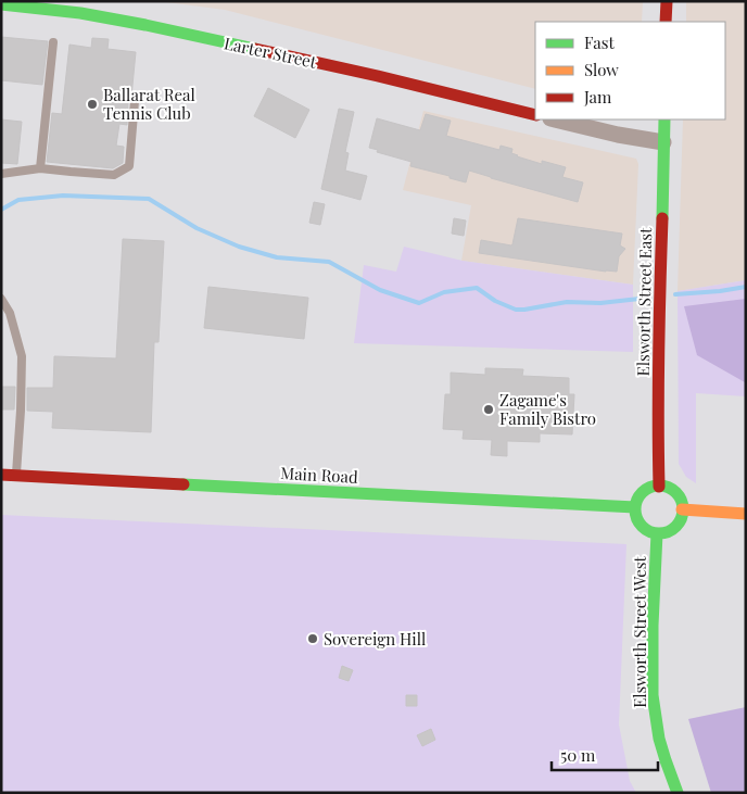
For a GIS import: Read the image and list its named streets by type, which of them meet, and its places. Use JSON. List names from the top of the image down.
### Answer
{
  "streets": {
    "street": [
      "Larter Street",
      "Elsworth Street East",
      "Main Road",
      "Elsworth Street West"
    ]
  },
  "crossings": [
    ["Elsworth Street East", "Main Road"],
    ["Elsworth Street East", "Elsworth Street West"],
    ["Main Road", "Elsworth Street West"]
  ],
  "places": ["Ballarat Real Tennis Club", "Zagame's Family Bistro", "Sovereign Hill"],
  "legend": ["Fast", "Slow", "Jam"],
  "scale_bar": "50 m"
}
